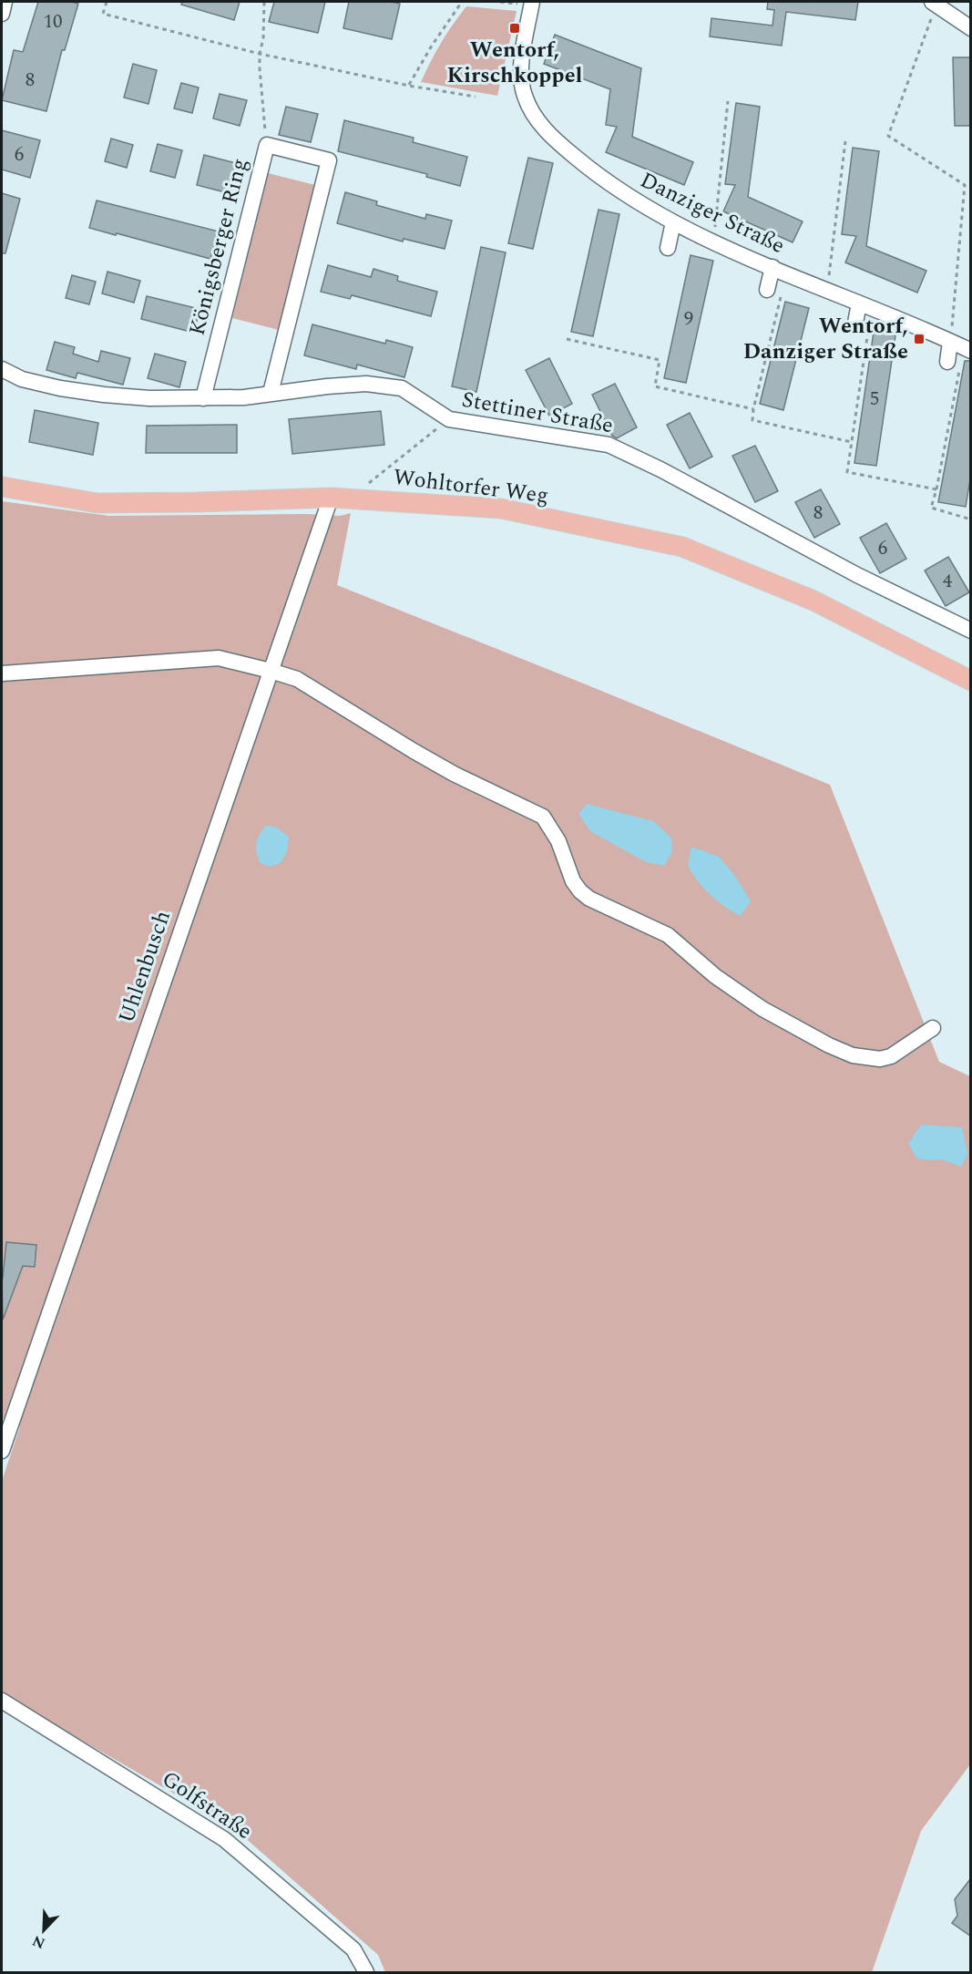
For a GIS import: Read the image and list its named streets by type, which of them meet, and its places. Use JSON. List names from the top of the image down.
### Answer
{
  "streets": {
    "main road": ["Wohltorfer Weg"],
    "street": [
      "Danziger Straße",
      "Königsberger Ring",
      "Stettiner Straße",
      "Uhlenbusch",
      "Golfstraße"
    ]
  },
  "crossings": [
    ["Königsberger Ring", "Stettiner Straße"],
    ["Wohltorfer Weg", "Uhlenbusch"]
  ],
  "places": {
    "transit": ["Wentorf, Kirschkoppel", "Wentorf, Danziger Straße"]
  },
  "house_numbers": [
    "10",
    "8",
    "6",
    "9",
    "5",
    "8",
    "6",
    "4"
  ],
  "north": "bottom left"
}
